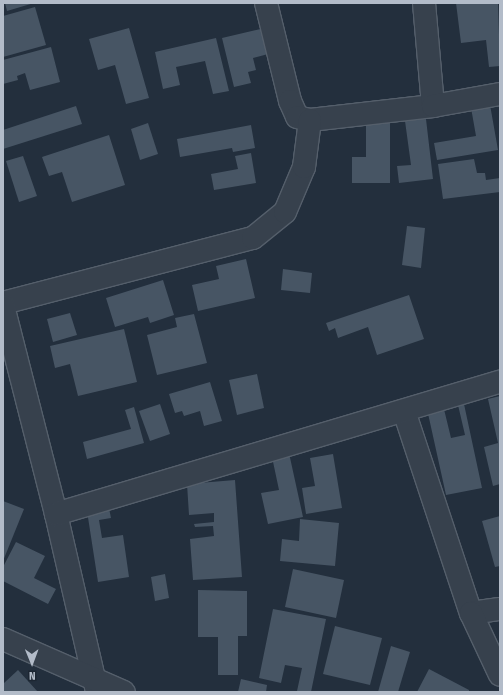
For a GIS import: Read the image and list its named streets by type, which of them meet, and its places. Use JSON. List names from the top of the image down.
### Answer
{
  "north": "bottom"
}
